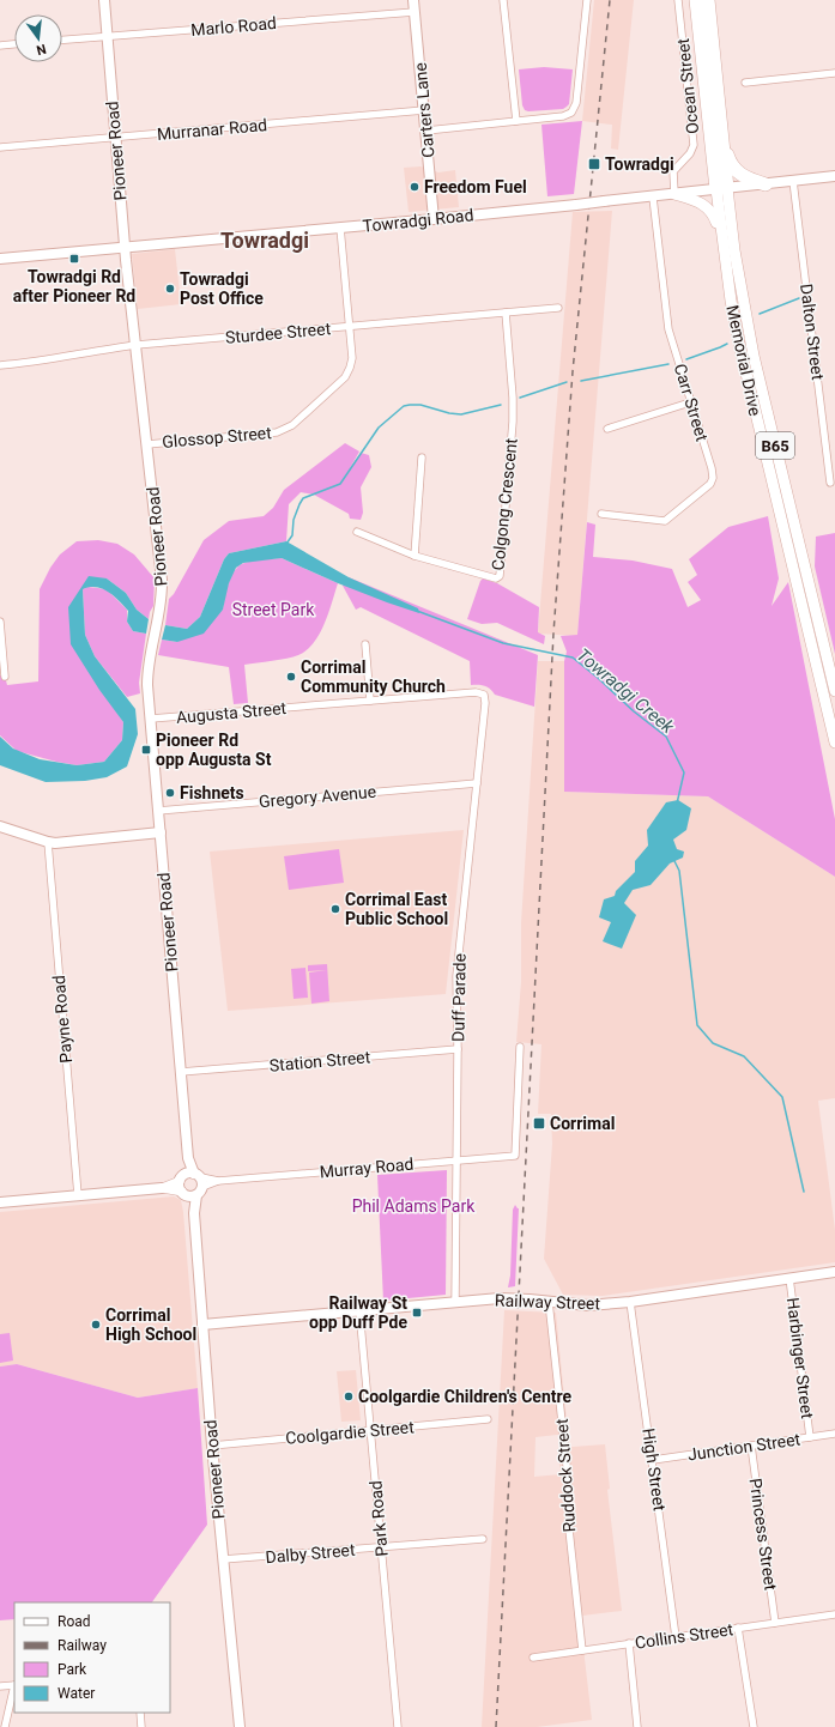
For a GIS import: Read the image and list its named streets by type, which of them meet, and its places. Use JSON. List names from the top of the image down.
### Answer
{
  "streets": {
    "highway": ["Memorial Drive", "B65"],
    "main road": [
      "Carters Lane",
      "Pioneer Road",
      "Towradgi Road",
      "Murray Road",
      "Railway Street"
    ],
    "street": [
      "Marlo Road",
      "Ocean Street",
      "Murranar Road",
      "Dalton Street",
      "Sturdee Street",
      "Carr Street",
      "Glossop Street",
      "Colgong Crescent",
      "Augusta Street",
      "Gregory Avenue",
      "Duff Parade",
      "Payne Road",
      "Station Street",
      "Harbinger Street",
      "Coolgardie Street",
      "Junction Street",
      "High Street",
      "Ruddock Street",
      "Park Road",
      "Princess Street",
      "Dalby Street",
      "Collins Street"
    ]
  },
  "crossings": [
    ["Marlo Road", "Carters Lane"],
    ["Marlo Road", "Pioneer Road"],
    ["Ocean Street", "Towradgi Road"],
    ["Carters Lane", "Murranar Road"],
    ["Carters Lane", "Towradgi Road"],
    ["Murranar Road", "Pioneer Road"],
    ["Pioneer Road", "Towradgi Road"],
    ["Pioneer Road", "Sturdee Street"],
    ["Pioneer Road", "Glossop Street"],
    ["Pioneer Road", "Augusta Street"],
    ["Pioneer Road", "Gregory Avenue"],
    ["Pioneer Road", "Station Street"],
    ["Pioneer Road", "Murray Road"],
    ["Pioneer Road", "Railway Street"],
    ["Pioneer Road", "Coolgardie Street"],
    ["Pioneer Road", "Dalby Street"],
    ["Towradgi Road", "Dalton Street"],
    ["Towradgi Road", "Memorial Drive"],
    ["Towradgi Road", "Carr Street"],
    ["Towradgi Road", "Glossop Street"],
    ["Sturdee Street", "Glossop Street"],
    ["Sturdee Street", "Colgong Crescent"],
    ["Augusta Street", "Duff Parade"],
    ["Gregory Avenue", "Duff Parade"],
    ["Duff Parade", "Station Street"],
    ["Duff Parade", "Murray Road"],
    ["Duff Parade", "Railway Street"],
    ["Payne Road", "Murray Road"],
    ["Railway Street", "Harbinger Street"],
    ["Railway Street", "High Street"],
    ["Railway Street", "Ruddock Street"],
    ["Railway Street", "Park Road"],
    ["Harbinger Street", "Junction Street"],
    ["Coolgardie Street", "Park Road"],
    ["Junction Street", "High Street"],
    ["Junction Street", "Princess Street"],
    ["High Street", "Collins Street"],
    ["Ruddock Street", "Collins Street"],
    ["Park Road", "Dalby Street"],
    ["Princess Street", "Collins Street"]
  ],
  "districts": ["Towradgi"],
  "water": ["Towradgi Creek"],
  "parks": ["Street Park", "Phil Adams Park"],
  "places": {
    "transit": [
      "Towradgi",
      "Towradgi Rd after Pioneer Rd",
      "Pioneer Rd opp Augusta St",
      "Corrimal",
      "Railway St opp Duff Pde"
    ],
    "other": [
      "Freedom Fuel",
      "Towradgi Post Office",
      "Corrimal Community Church",
      "Fishnets",
      "Corrimal East Public School",
      "Corrimal High School",
      "Coolgardie Children's Centre"
    ]
  },
  "legend": [
    "Road",
    "Railway",
    "Park",
    "Water"
  ],
  "north": "bottom"
}
